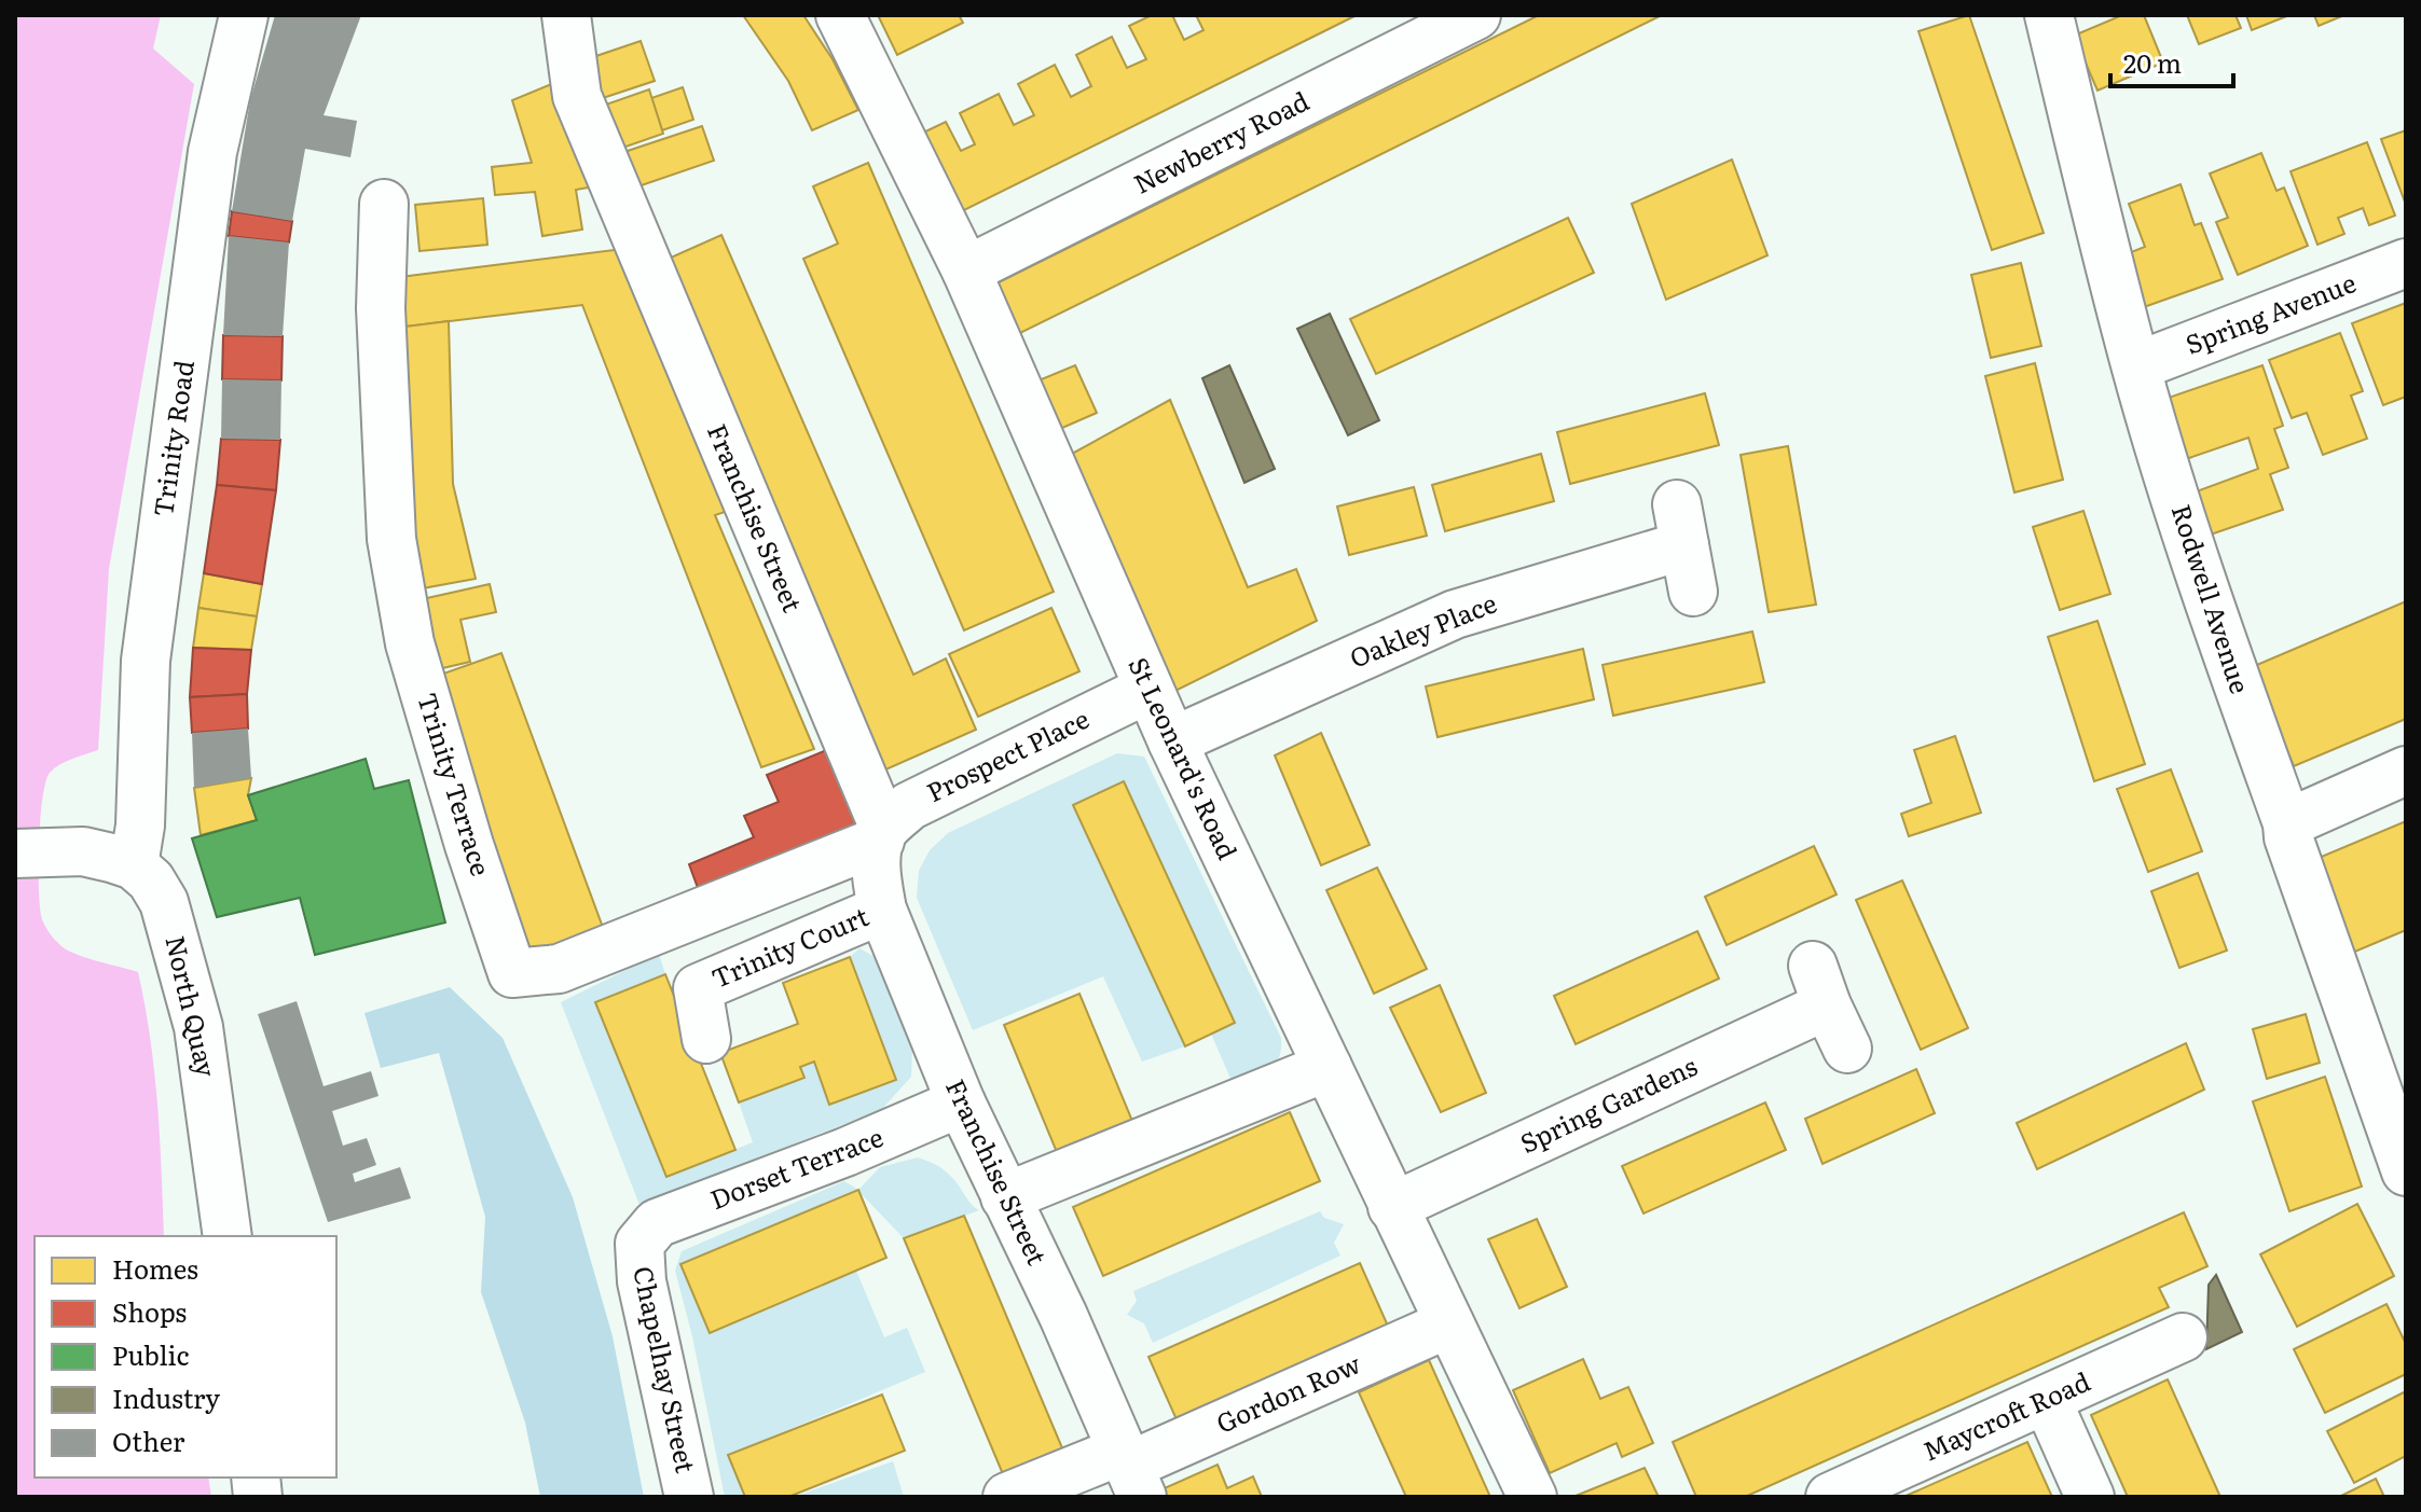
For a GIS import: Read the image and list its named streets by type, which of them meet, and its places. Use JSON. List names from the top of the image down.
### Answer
{
  "streets": {
    "street": [
      "Newberry Road",
      "Spring Avenue",
      "Trinity Road",
      "Franchise Street",
      "Rodwell Avenue",
      "Oakley Place",
      "Prospect Place",
      "St Leonard's Road",
      "Trinity Terrace",
      "Trinity Court",
      "North Quay",
      "Spring Gardens",
      "Dorset Terrace",
      "Chapelhay Street",
      "Gordon Row",
      "Maycroft Road"
    ]
  },
  "crossings": [
    ["Newberry Road", "St Leonard's Road"],
    ["Spring Avenue", "Rodwell Avenue"],
    ["Trinity Road", "North Quay"],
    ["Franchise Street", "Prospect Place"],
    ["Franchise Street", "Trinity Terrace"],
    ["Franchise Street", "Trinity Court"],
    ["Franchise Street", "Dorset Terrace"],
    ["Franchise Street", "Gordon Row"],
    ["Oakley Place", "St Leonard's Road"],
    ["Prospect Place", "St Leonard's Road"],
    ["Prospect Place", "Trinity Terrace"],
    ["St Leonard's Road", "Spring Gardens"],
    ["St Leonard's Road", "Gordon Row"],
    ["Dorset Terrace", "Chapelhay Street"]
  ],
  "legend": [
    "Homes",
    "Shops",
    "Public",
    "Industry",
    "Other"
  ],
  "scale_bar": "20 m"
}
